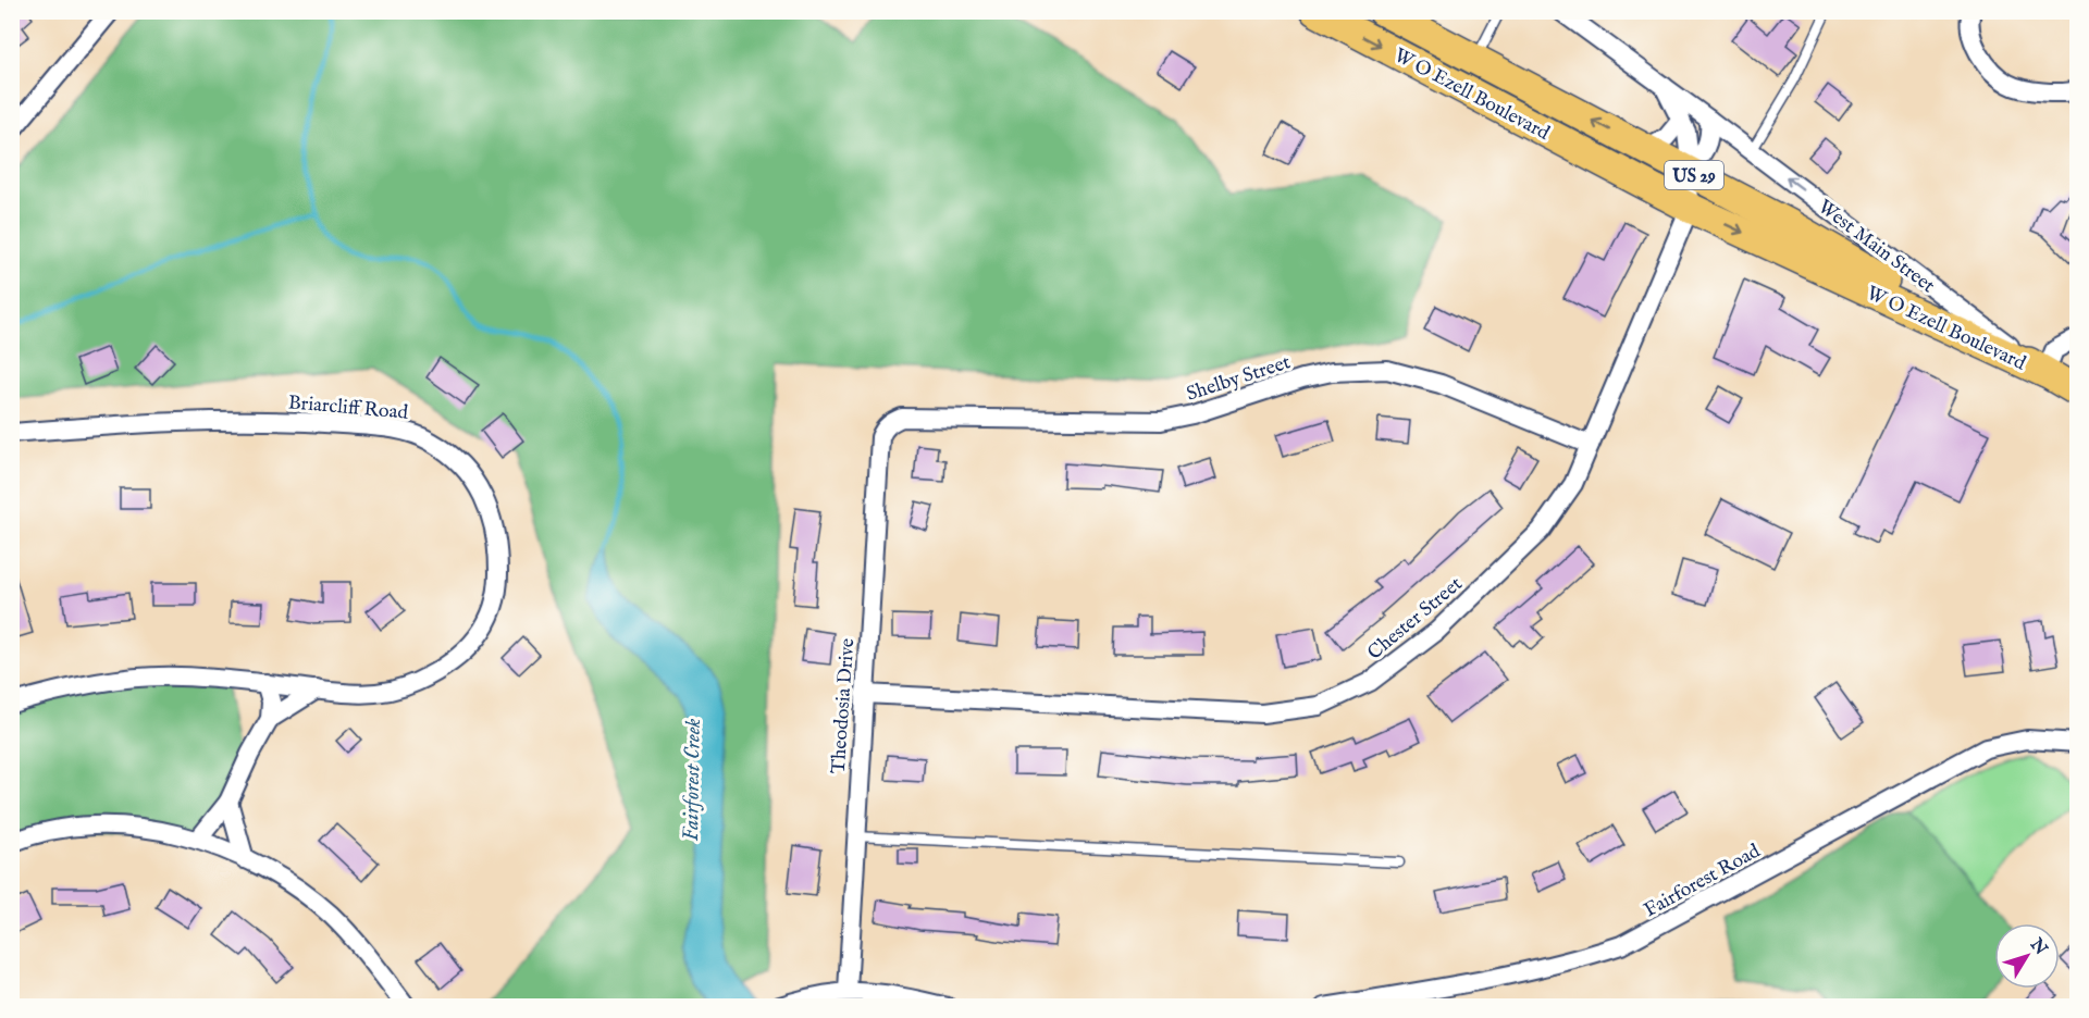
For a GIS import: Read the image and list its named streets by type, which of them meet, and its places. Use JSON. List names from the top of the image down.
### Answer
{
  "streets": {
    "main road": ["W O Ezell Boulevard", "US 29", "West Main Street"],
    "street": [
      "Shelby Street",
      "Briarcliff Road",
      "Chester Street",
      "Theodosia Drive",
      "Fairforest Road"
    ]
  },
  "crossings": [
    ["W O Ezell Boulevard", "West Main Street"],
    ["W O Ezell Boulevard", "Chester Street"],
    ["West Main Street", "Chester Street"],
    ["Shelby Street", "Chester Street"],
    ["Shelby Street", "Theodosia Drive"],
    ["Chester Street", "Theodosia Drive"]
  ],
  "one_way": ["West Main Street"],
  "water": ["Fairforest Creek"],
  "north": "top right"
}
